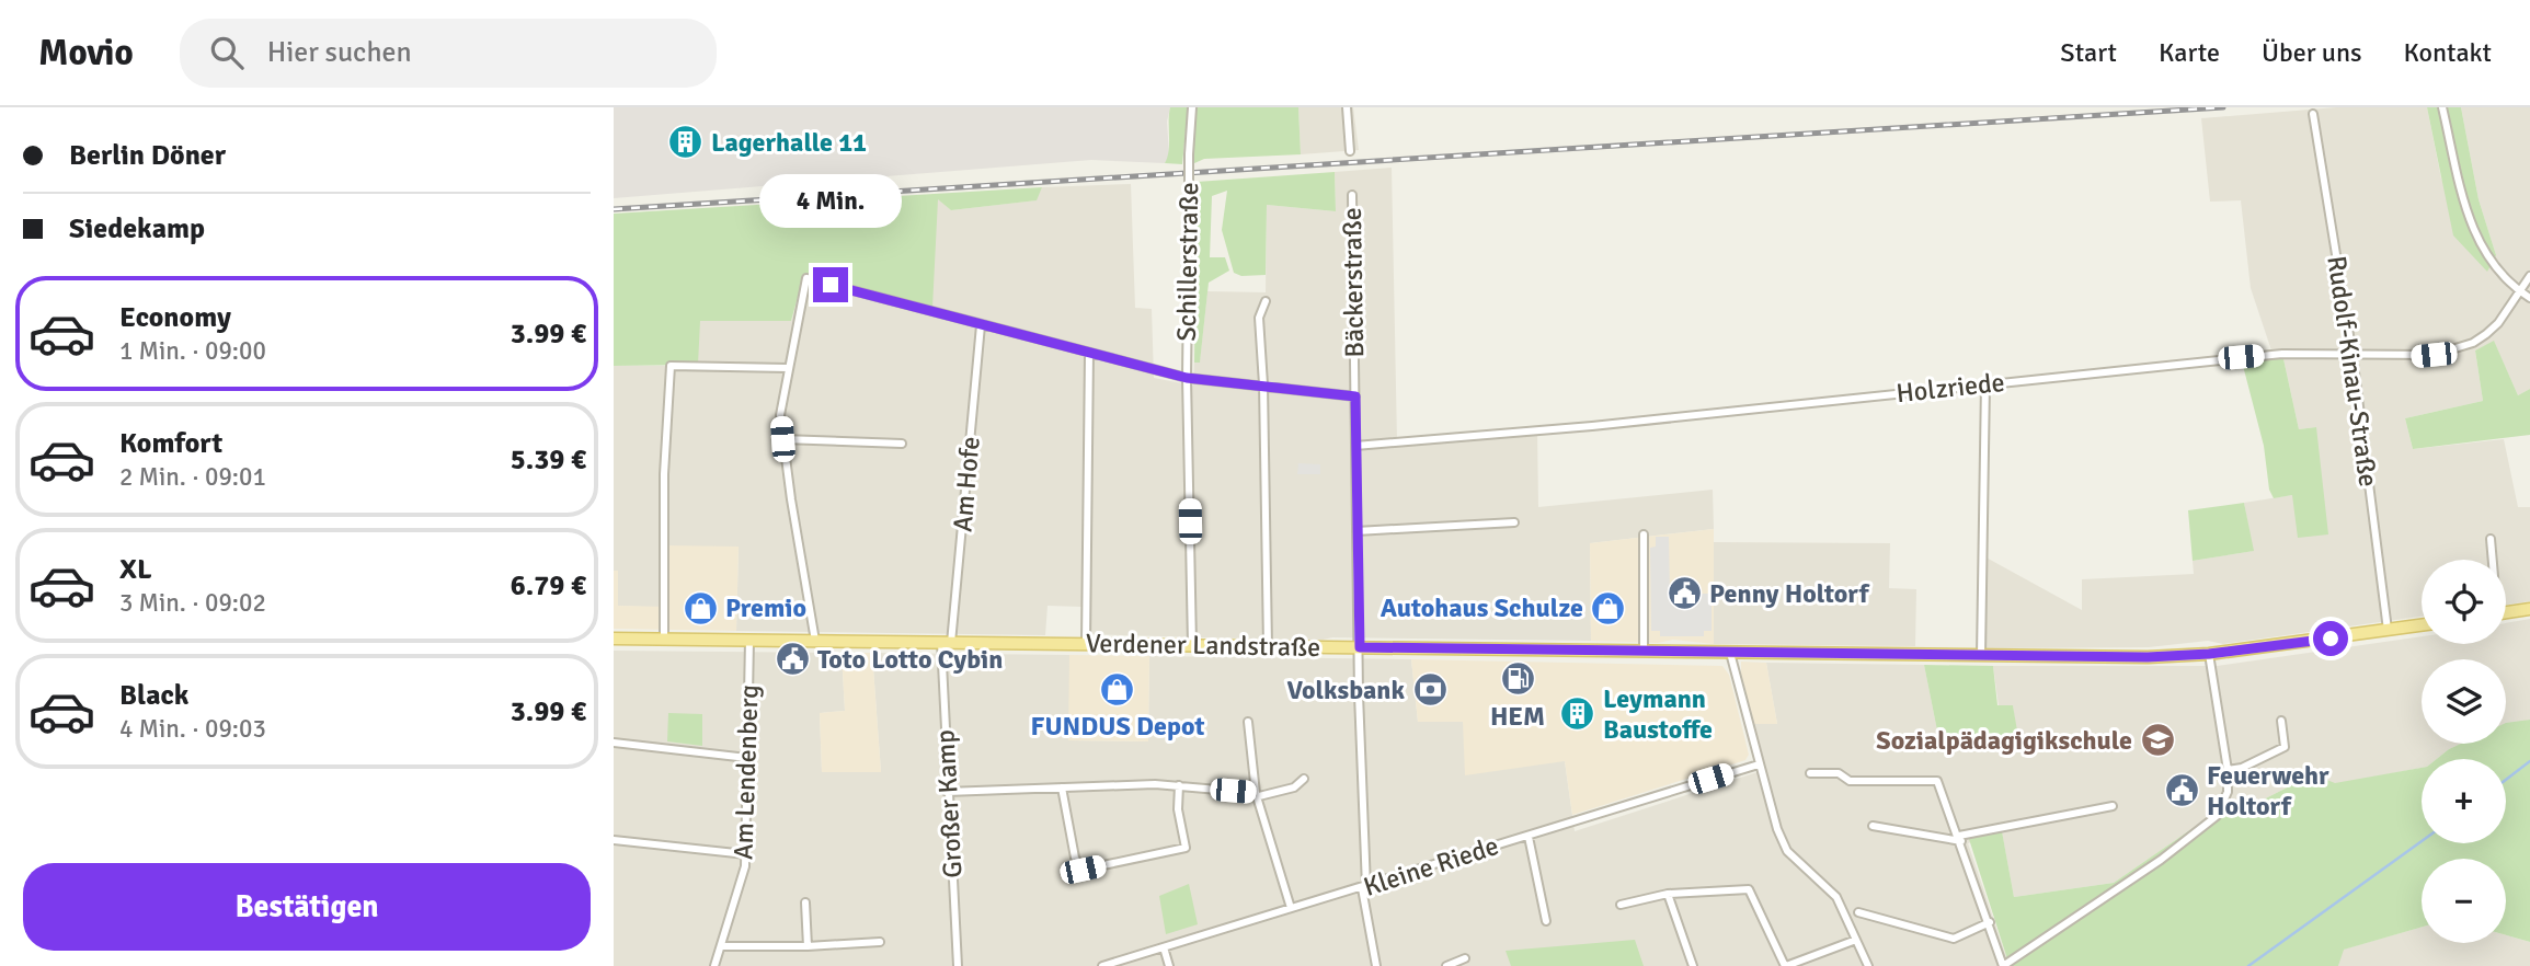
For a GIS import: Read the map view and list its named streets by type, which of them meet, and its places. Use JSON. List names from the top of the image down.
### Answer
{
  "streets": {
    "main road": ["Verdener Landstraße"],
    "street": [
      "Schillerstraße",
      "Bäckerstraße",
      "Rudolf-Kinau-Straße",
      "Holzriede",
      "Am Hofe",
      "Am Lendenberg",
      "Großer Kamp",
      "Kleine Riede"
    ]
  },
  "crossings": [
    ["Schillerstraße", "Verdener Landstraße"],
    ["Bäckerstraße", "Holzriede"],
    ["Bäckerstraße", "Verdener Landstraße"],
    ["Bäckerstraße", "Kleine Riede"],
    ["Rudolf-Kinau-Straße", "Holzriede"],
    ["Rudolf-Kinau-Straße", "Verdener Landstraße"],
    ["Am Hofe", "Verdener Landstraße"],
    ["Am Hofe", "Großer Kamp"],
    ["Verdener Landstraße", "Am Lendenberg"],
    ["Verdener Landstraße", "Großer Kamp"]
  ],
  "places": {
    "building": ["Lagerhalle 11", "Leymann Baustoffe"],
    "public building": ["Penny Holtorf", "Toto Lotto Cybin", "Feuerwehr Holtorf"],
    "shop": ["Premio", "Autohaus Schulze", "FUNDUS Depot"],
    "fuel station": ["HEM"],
    "bank": ["Volksbank"],
    "school or university": ["Sozialpädagigikschule"]
  },
  "page": {
    "header": "Movio",
    "search": "Hier suchen",
    "nav": [
      "Start",
      "Karte",
      "Über uns",
      "Kontakt"
    ],
    "banner": ["Berlin Döner", "Siedekamp"],
    "bubble": "4 Min.",
    "list": [
      {
        "name": "Economy",
        "note": "1 Min. · 09:00",
        "value": "3.99 €"
      },
      {
        "name": "Komfort",
        "note": "2 Min. · 09:01",
        "value": "5.39 €"
      },
      {
        "name": "XL",
        "note": "3 Min. · 09:02",
        "value": "6.79 €"
      },
      {
        "name": "Black",
        "note": "4 Min. · 09:03",
        "value": "3.99 €"
      }
    ],
    "map_buttons": ["+", "−"],
    "buttons": "Bestätigen"
  }
}
